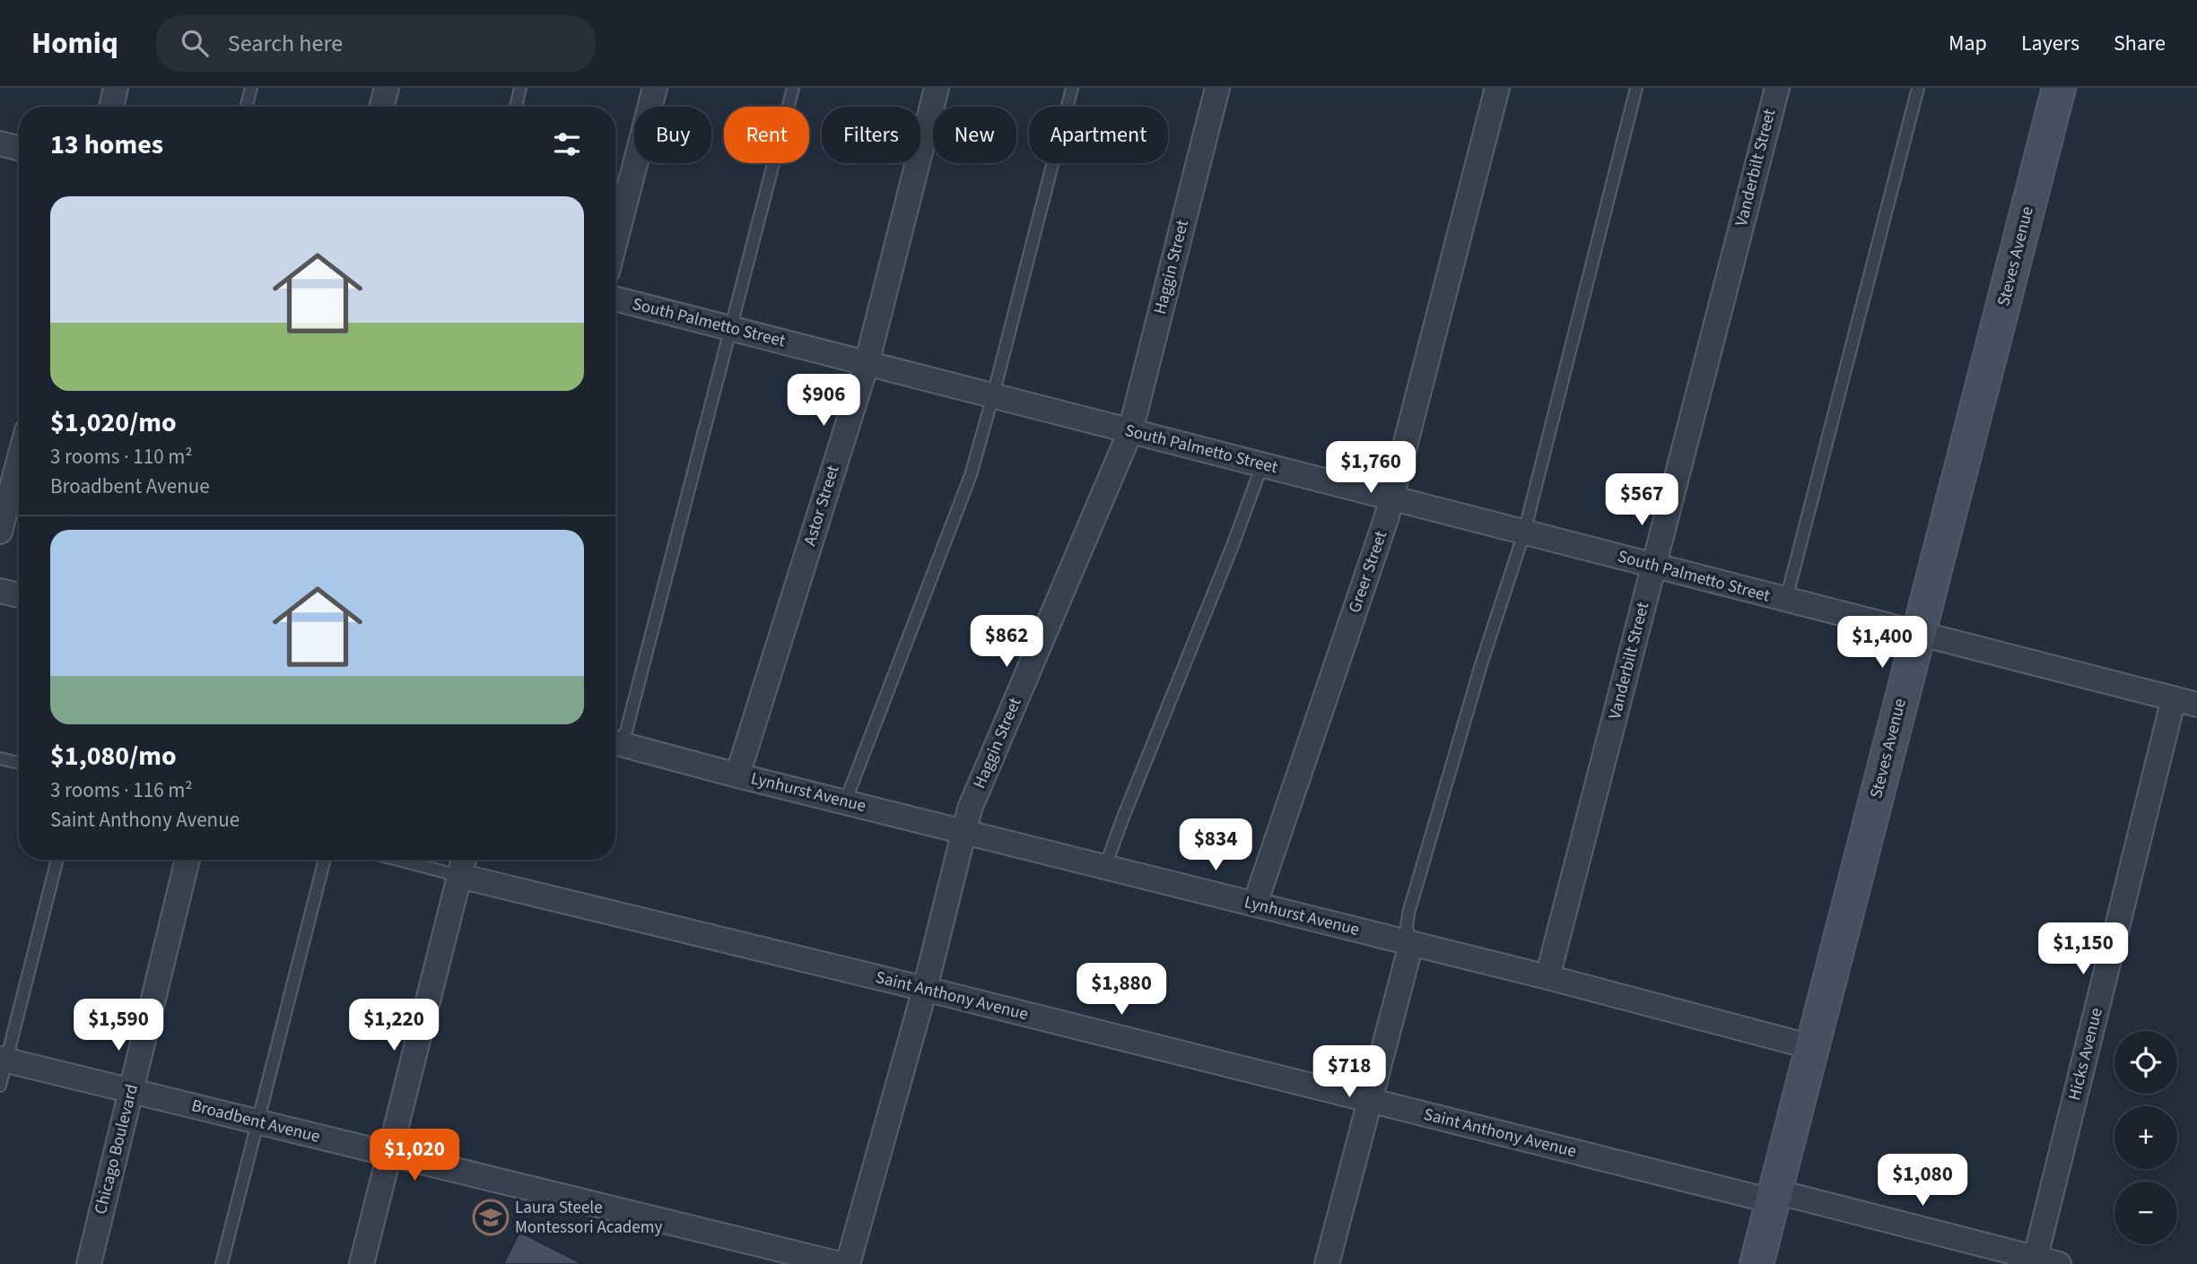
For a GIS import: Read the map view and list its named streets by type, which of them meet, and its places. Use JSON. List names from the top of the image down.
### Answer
{
  "streets": {
    "street": [
      "Vanderbilt Street",
      "Steves Avenue",
      "Haggin Street",
      "South Palmetto Street",
      "Astor Street",
      "Greer Street",
      "Lynhurst Avenue",
      "Saint Anthony Avenue",
      "Hicks Avenue",
      "Broadbent Avenue",
      "Chicago Boulevard"
    ]
  },
  "crossings": [
    ["Vanderbilt Street", "South Palmetto Street"],
    ["Vanderbilt Street", "Lynhurst Avenue"],
    ["Steves Avenue", "South Palmetto Street"],
    ["Steves Avenue", "Lynhurst Avenue"],
    ["Steves Avenue", "Saint Anthony Avenue"],
    ["Haggin Street", "South Palmetto Street"],
    ["Haggin Street", "Lynhurst Avenue"],
    ["Haggin Street", "Saint Anthony Avenue"],
    ["South Palmetto Street", "Astor Street"],
    ["South Palmetto Street", "Greer Street"],
    ["South Palmetto Street", "Hicks Avenue"],
    ["Astor Street", "Lynhurst Avenue"],
    ["Greer Street", "Lynhurst Avenue"],
    ["Saint Anthony Avenue", "Hicks Avenue"],
    ["Broadbent Avenue", "Chicago Boulevard"]
  ],
  "places": {
    "school or university": ["Laura Steele Montessori Academy"]
  },
  "page": {
    "header": "Homiq",
    "search": "Search here",
    "nav": ["Map", "Layers", "Share"],
    "chip": [
      "Buy",
      "Rent",
      "Filters",
      "New",
      "Apartment"
    ],
    "heading": "13 homes",
    "list": [
      {
        "name": "$1,020/mo",
        "note": "3 rooms · 110 m² · Broadbent Avenue"
      },
      {
        "name": "$1,080/mo",
        "note": "3 rooms · 116 m² · Saint Anthony Avenue"
      }
    ],
    "price": [
      "$906",
      "$1,760",
      "$567",
      "$862",
      "$1,400",
      "$834",
      "$1,150",
      "$1,880",
      "$1,590",
      "$1,220",
      "$718",
      "$1,020",
      "$1,080"
    ],
    "map_buttons": ["+", "−"]
  }
}
